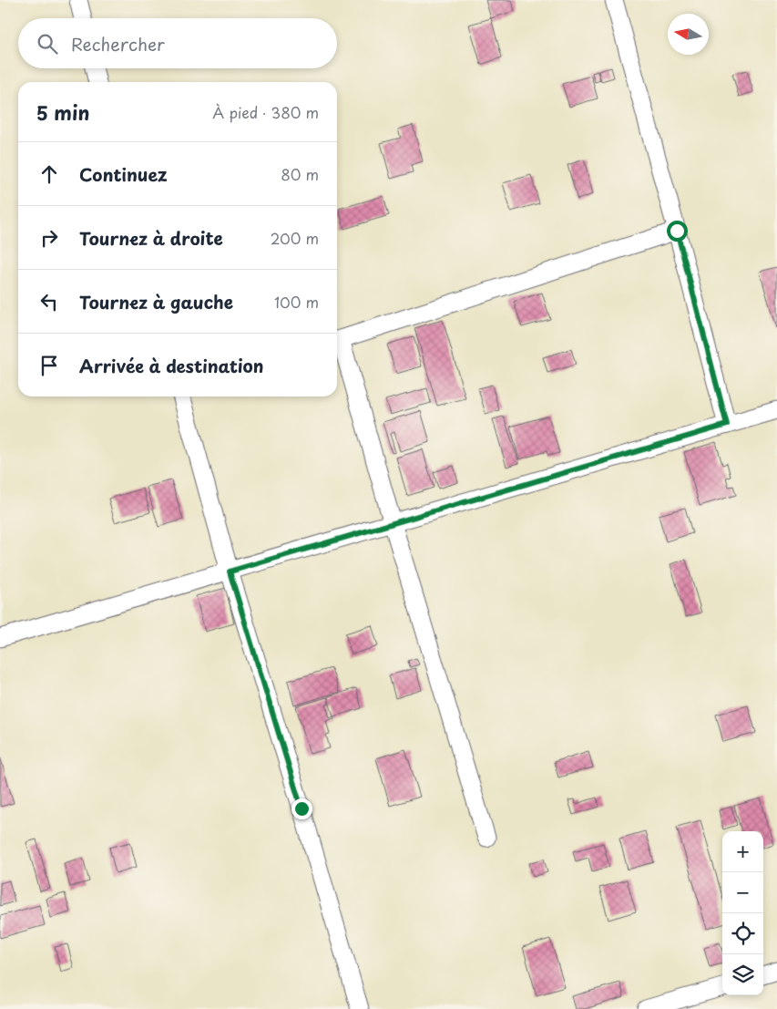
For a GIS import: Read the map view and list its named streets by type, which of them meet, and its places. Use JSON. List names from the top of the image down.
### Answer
{
  "north": "left",
  "page": {
    "search": "Rechercher",
    "heading": ["5 min", "À pied · 380 m"],
    "list": [
      ["Continuez", "80 m"],
      ["Tournez à droite", "200 m"],
      ["Tournez à gauche", "100 m"],
      "Arrivée à destination"
    ],
    "map_buttons": ["+", "−"]
  }
}
